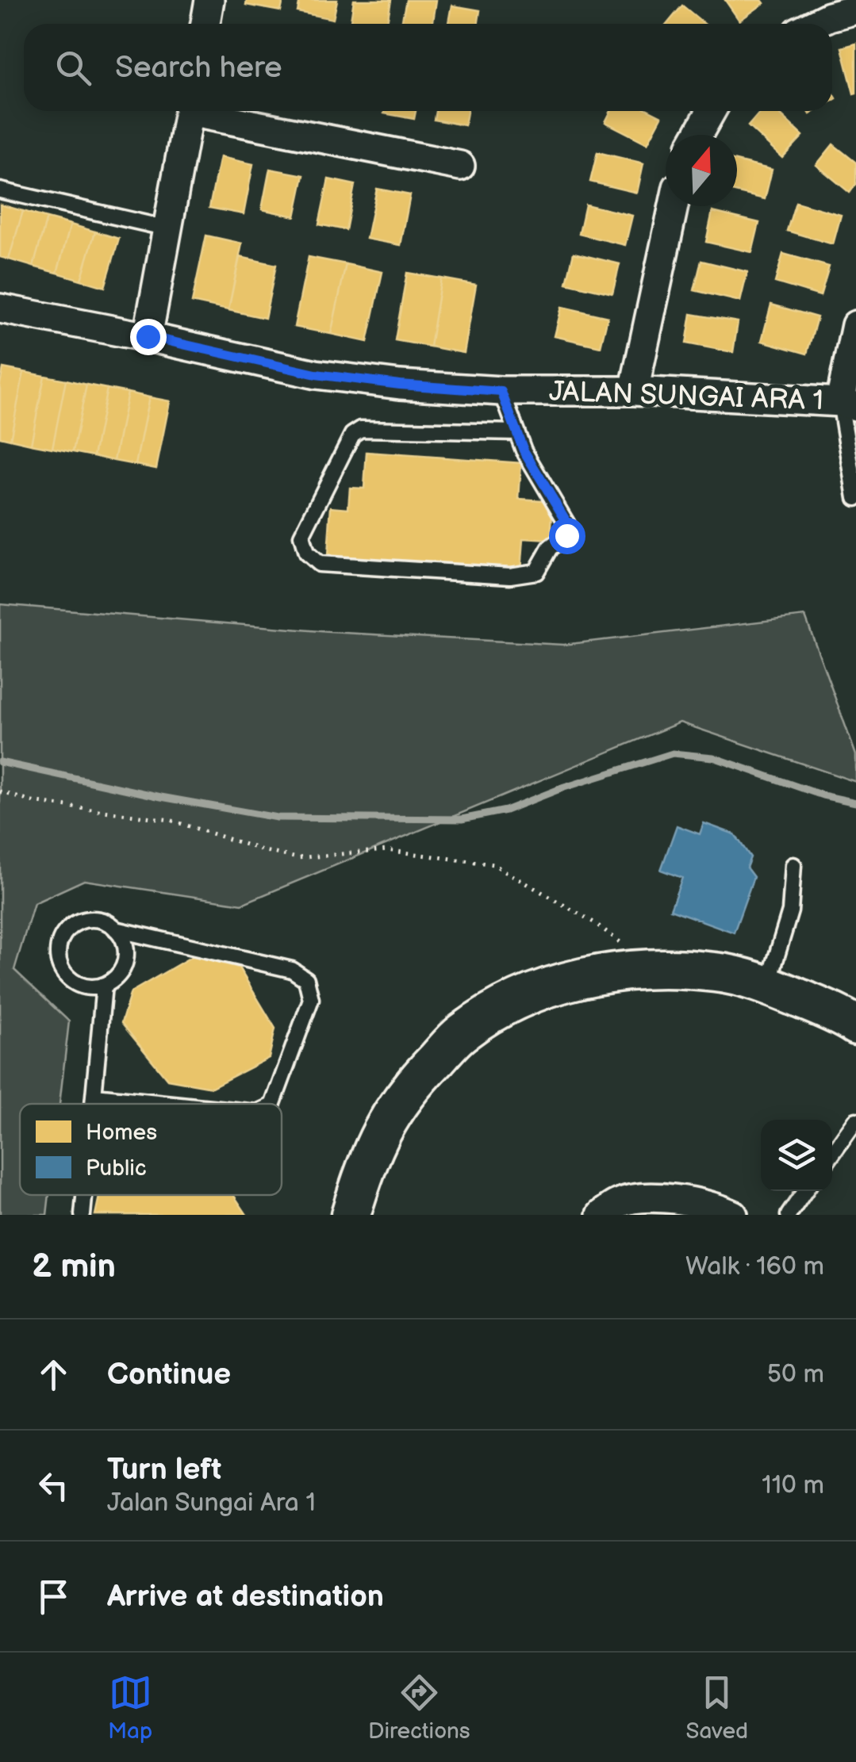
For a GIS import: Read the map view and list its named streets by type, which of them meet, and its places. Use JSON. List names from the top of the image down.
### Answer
{
  "streets": {
    "street": ["JALAN SUNGAI ARA 1"]
  },
  "legend": ["Homes", "Public"],
  "north": "top",
  "page": {
    "search": "Search here",
    "heading": ["2 min", "Walk · 160 m"],
    "list": [
      ["Continue", "50 m"],
      ["Turn left", "Jalan Sungai Ara 1", "110 m"],
      "Arrive at destination"
    ],
    "nav": ["Map", "Directions", "Saved"]
  }
}
